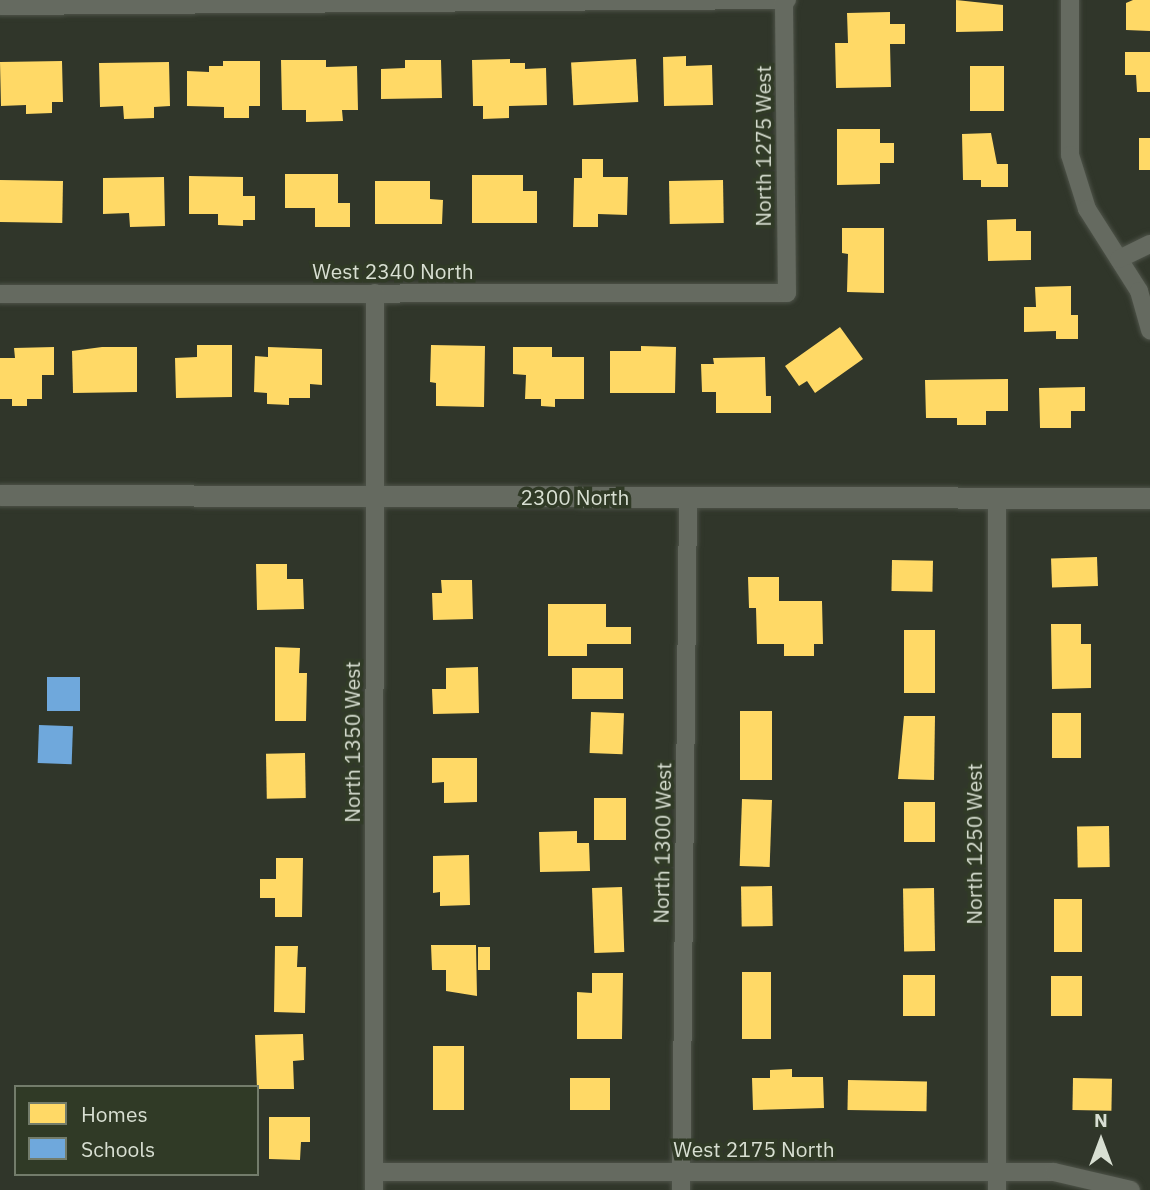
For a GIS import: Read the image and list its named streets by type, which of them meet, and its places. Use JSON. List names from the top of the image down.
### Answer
{
  "streets": {
    "street": [
      "North 1275 West",
      "West 2340 North",
      "2300 North",
      "North 1350 West",
      "North 1300 West",
      "North 1250 West",
      "West 2175 North"
    ]
  },
  "crossings": [
    ["North 1275 West", "West 2340 North"],
    ["West 2340 North", "North 1350 West"],
    ["2300 North", "North 1350 West"],
    ["2300 North", "North 1300 West"],
    ["2300 North", "North 1250 West"],
    ["North 1350 West", "West 2175 North"],
    ["North 1300 West", "West 2175 North"],
    ["North 1250 West", "West 2175 North"]
  ],
  "legend": ["Homes", "Schools"],
  "north": "top"
}
